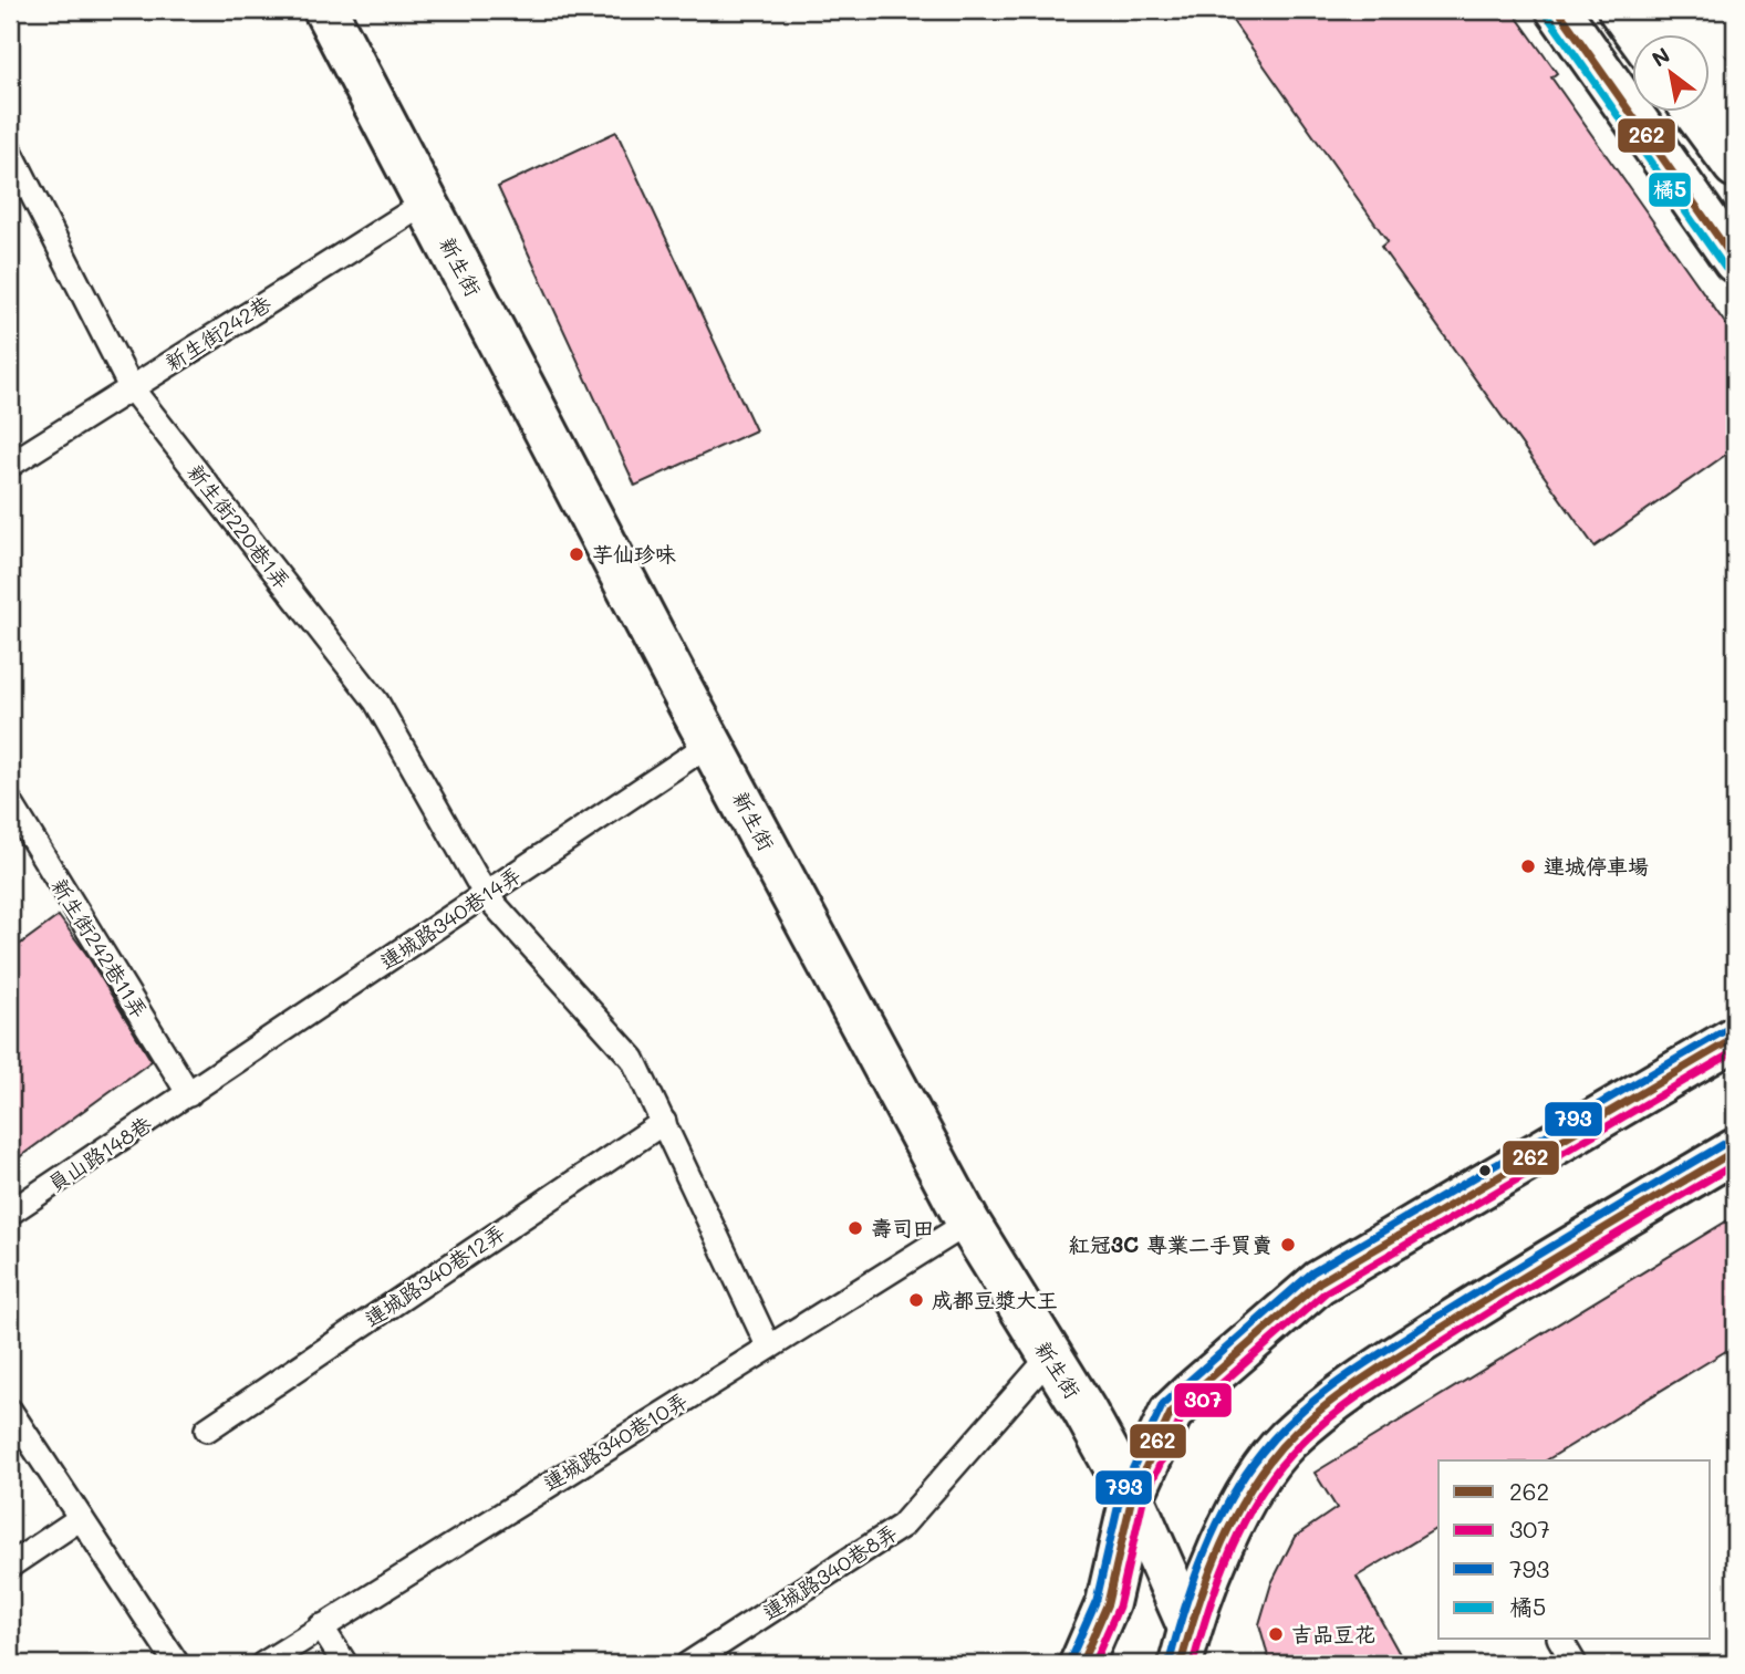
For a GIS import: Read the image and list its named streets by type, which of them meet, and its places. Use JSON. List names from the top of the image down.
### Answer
{
  "streets": {
    "main road": ["新生街"],
    "lane": [
      "新生街242巷",
      "新生街220巷1弄",
      "連城路340巷14弄",
      "新生街242巷11弄",
      "員山路148巷",
      "連城路340巷12弄",
      "連城路340巷10弄",
      "連城路340巷8弄"
    ]
  },
  "crossings": [
    ["新生街", "新生街242巷"],
    ["新生街", "連城路340巷14弄"],
    ["新生街", "連城路340巷10弄"],
    ["新生街", "連城路340巷8弄"],
    ["新生街242巷", "新生街220巷1弄"],
    ["新生街220巷1弄", "連城路340巷14弄"],
    ["連城路340巷14弄", "新生街242巷11弄"],
    ["連城路340巷14弄", "員山路148巷"],
    ["新生街242巷11弄", "員山路148巷"]
  ],
  "places": [
    "芋仙珍味",
    "連城停車場",
    "壽司田",
    "紅冠3C 專業二手買賣",
    "成都豆漿大王",
    "吉品豆花"
  ],
  "lines": [
    "transit line 262",
    "transit line 橘5",
    "transit line 793",
    "transit line 307"
  ],
  "legend": [
    "262",
    "307",
    "793",
    "橘5"
  ],
  "north": "top left"
}
